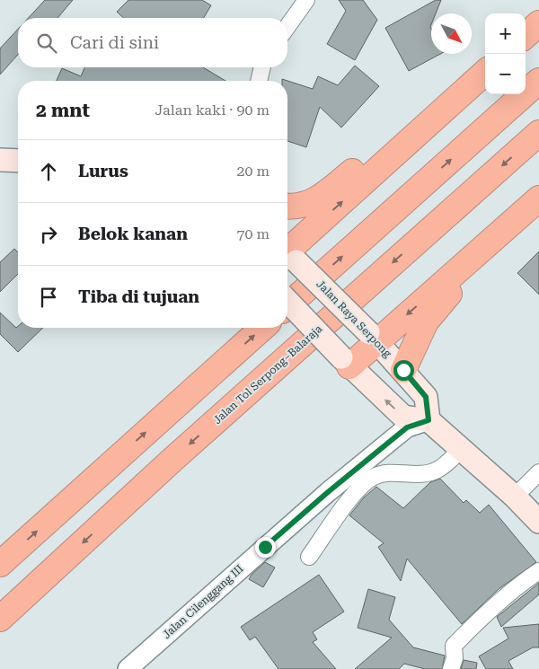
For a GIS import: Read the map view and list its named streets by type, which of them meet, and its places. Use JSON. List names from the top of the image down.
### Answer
{
  "streets": {
    "highway": ["Jalan Tol Serpong–Balaraja"],
    "main road": ["Jalan Raya Serpong"],
    "street": ["Jalan Cilenggang III"]
  },
  "crossings": [
    ["Jalan Raya Serpong", "Jalan Cilenggang III"]
  ],
  "north": "bottom right",
  "page": {
    "map_buttons": ["+", "−"],
    "search": "Cari di sini",
    "heading": ["2 mnt", "Jalan kaki · 90 m"],
    "list": [
      ["Lurus", "20 m"],
      ["Belok kanan", "70 m"],
      "Tiba di tujuan"
    ]
  }
}
